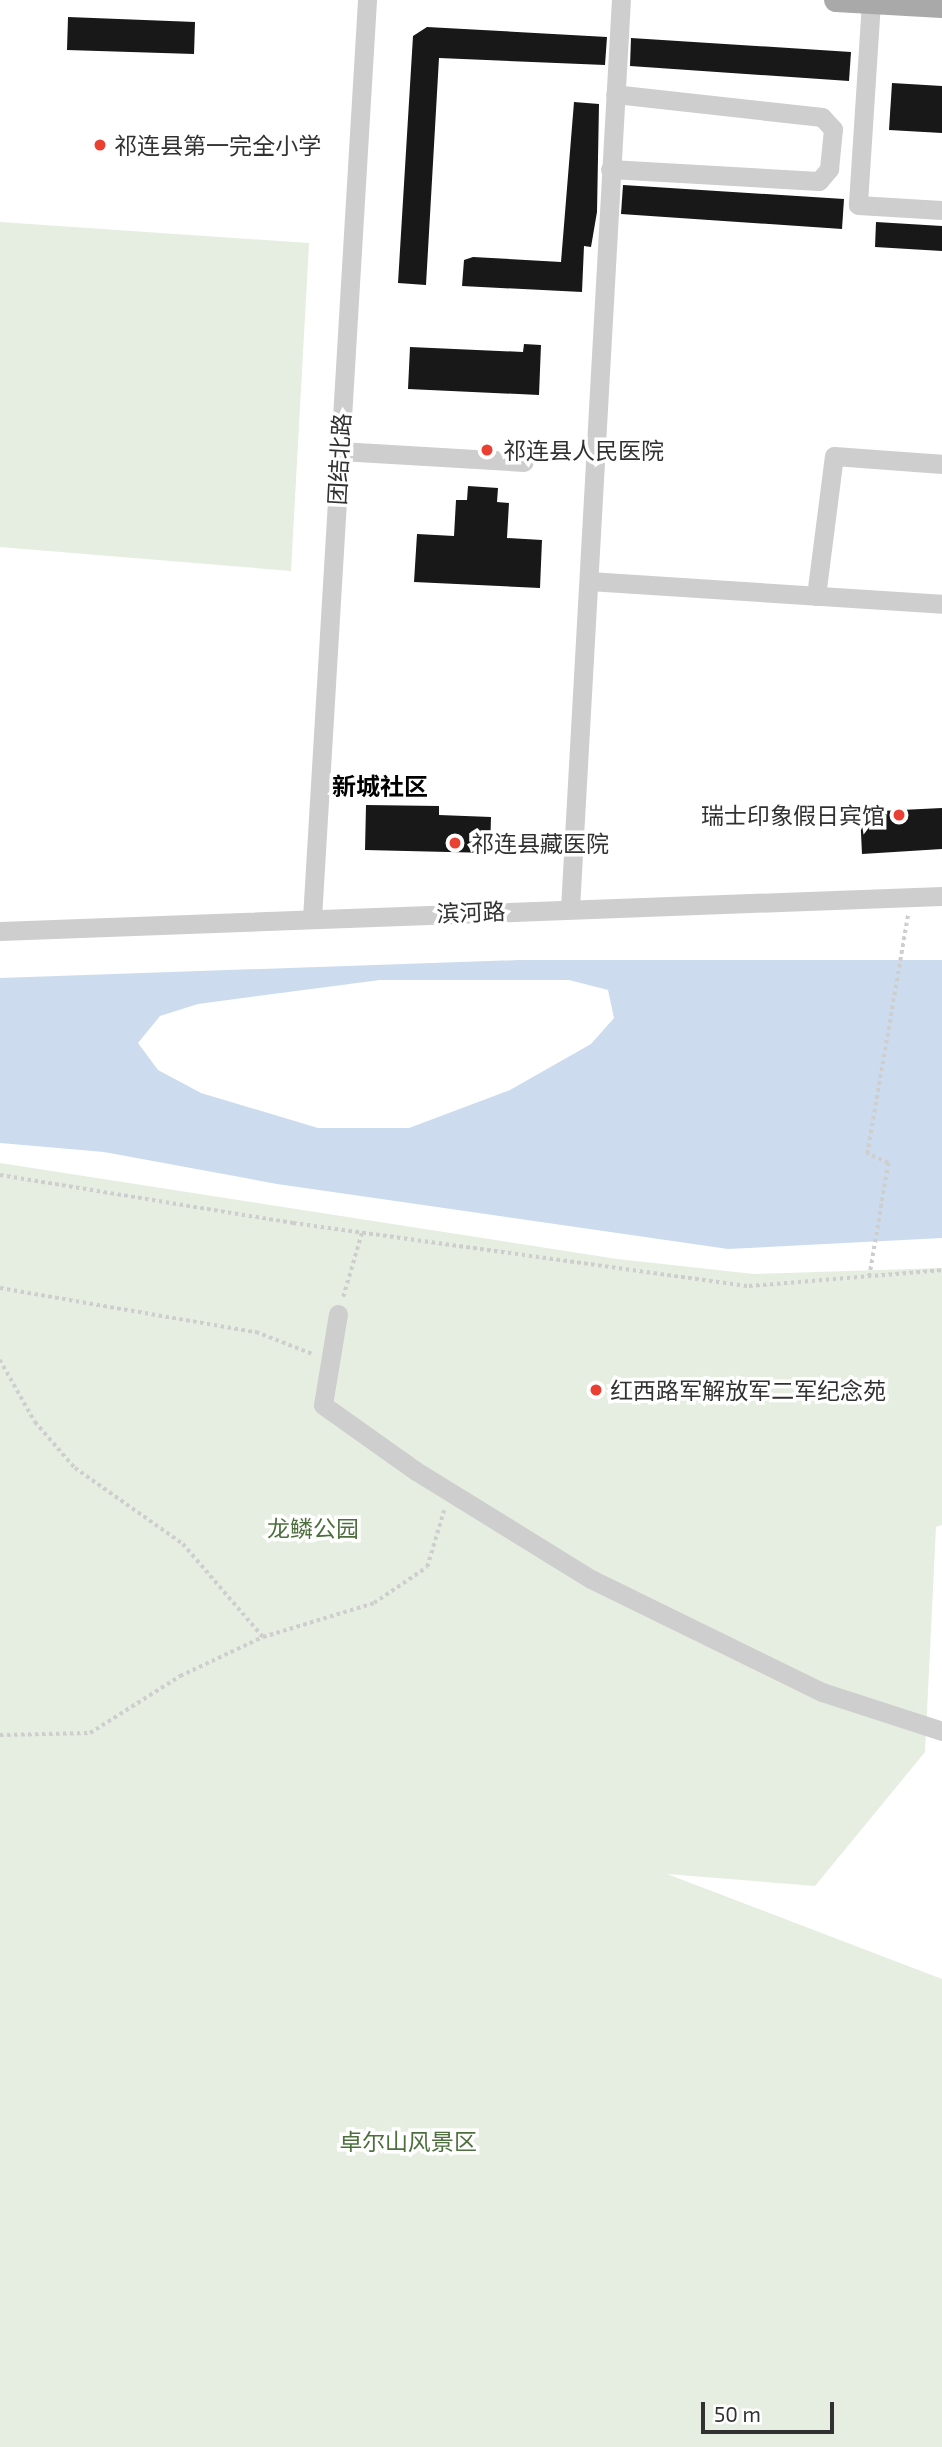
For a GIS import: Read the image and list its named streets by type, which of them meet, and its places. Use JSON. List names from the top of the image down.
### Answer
{
  "streets": {
    "street": ["团结北路", "滨河路"]
  },
  "crossings": [
    ["团结北路", "滨河路"]
  ],
  "districts": ["新城社区"],
  "parks": ["龙鳞公园", "卓尔山风景区"],
  "places": [
    "祁连县第一完全小学",
    "祁连县人民医院",
    "瑞士印象假日宾馆",
    "祁连县藏医院",
    "红西路军解放军二军纪念苑"
  ],
  "scale_bar": "50 m"
}
